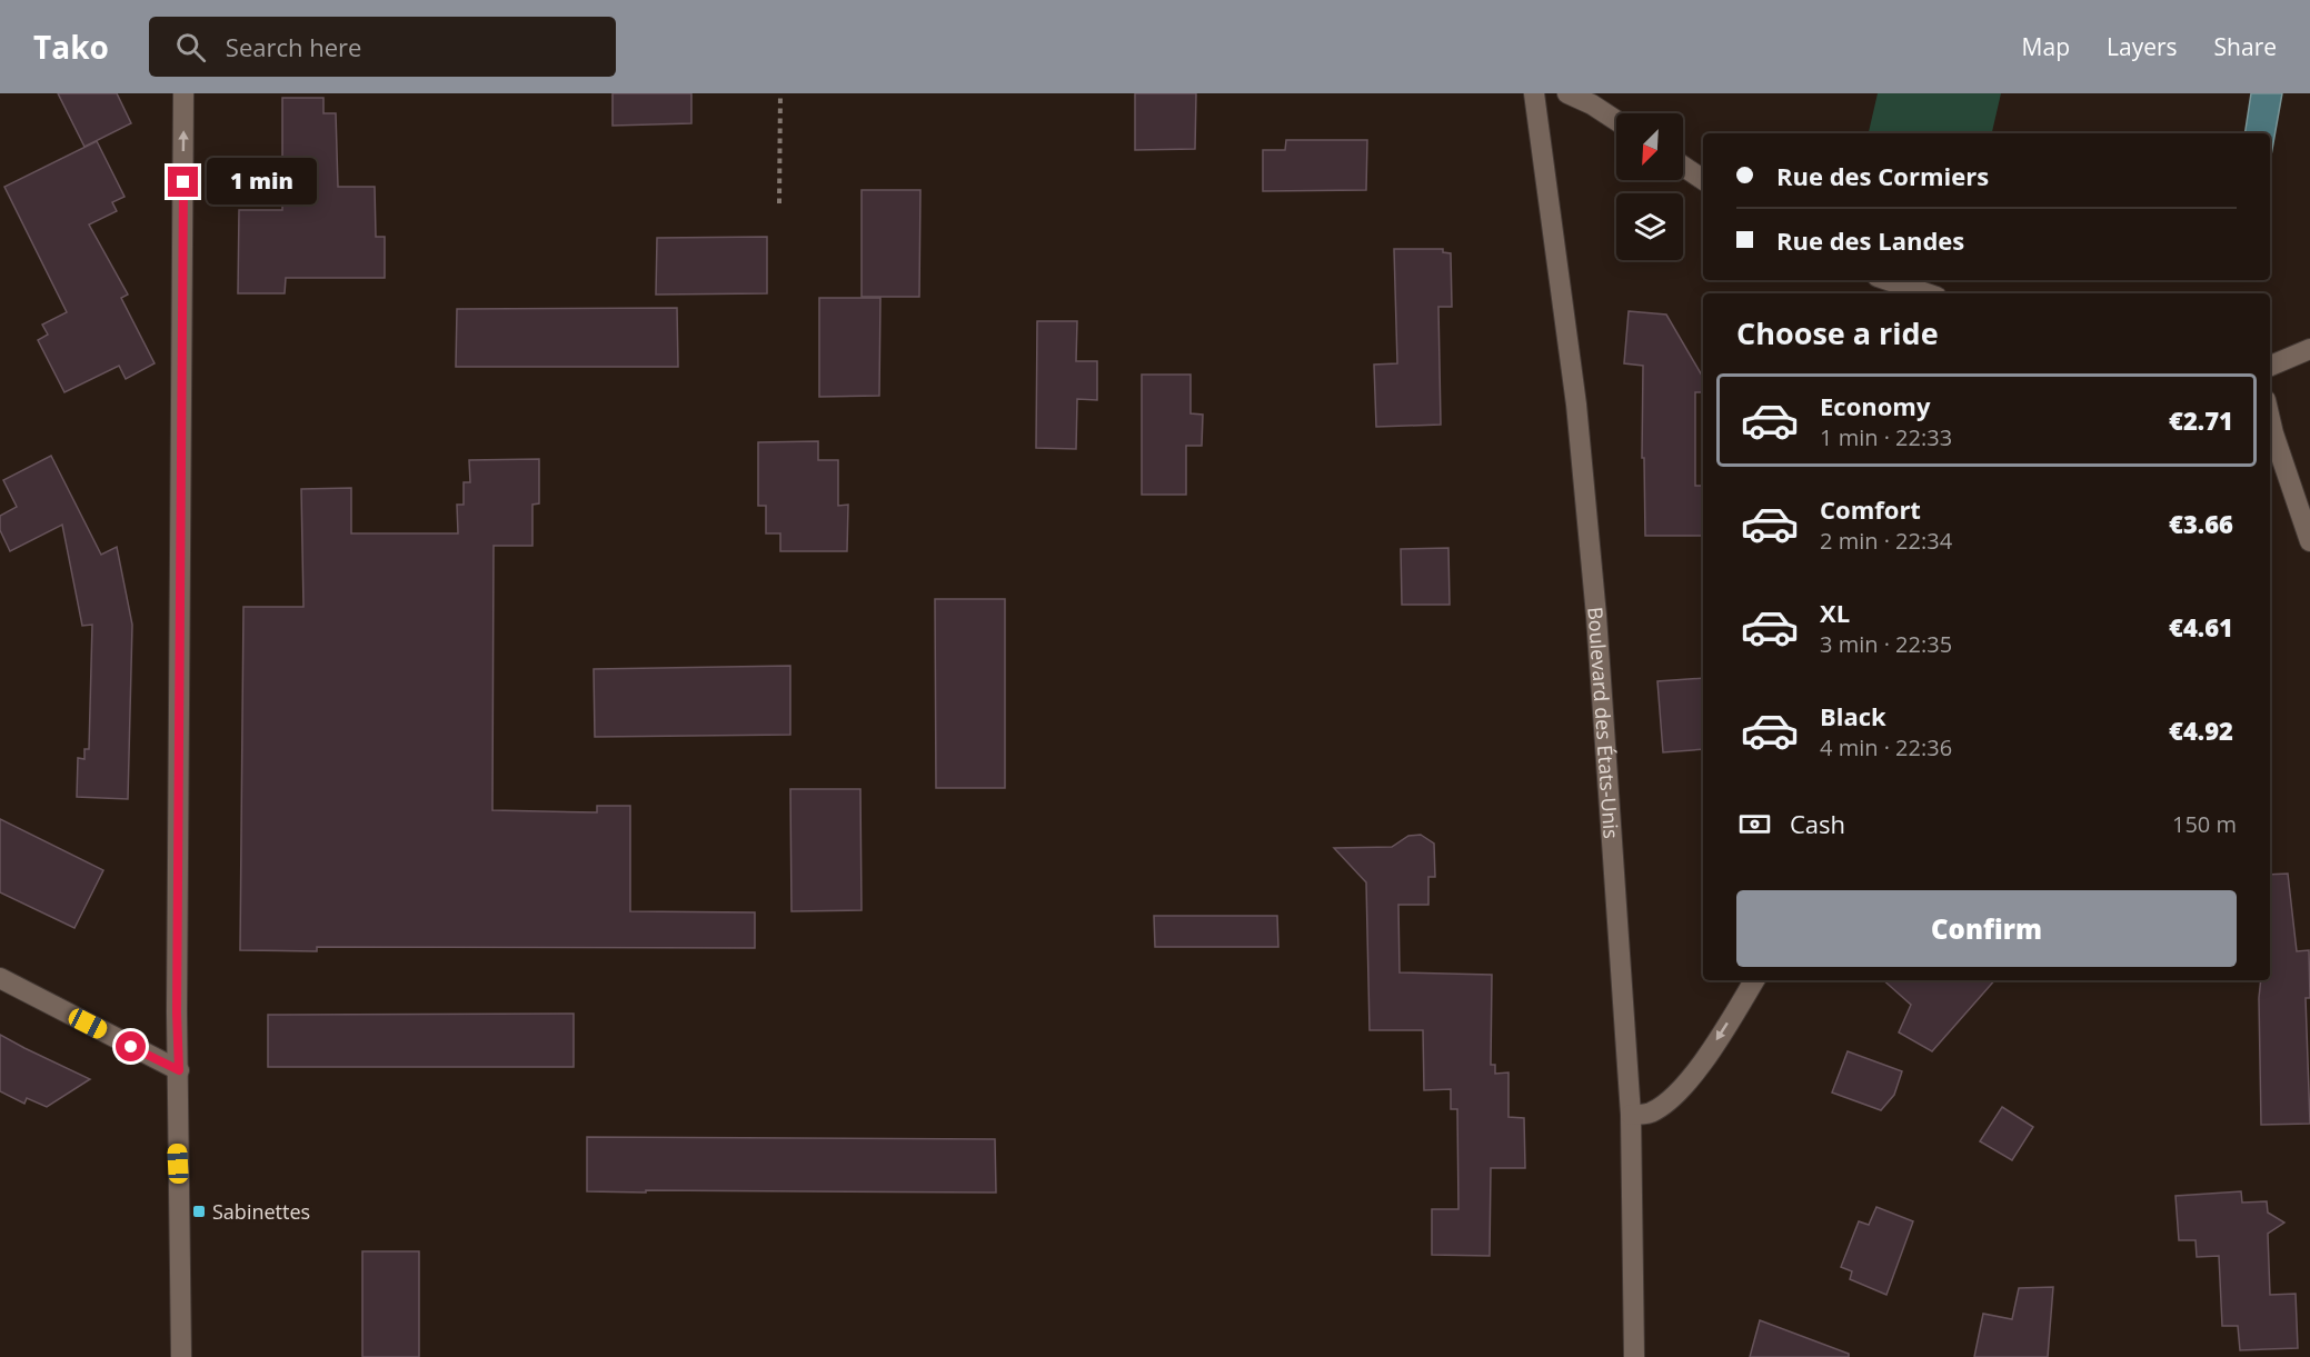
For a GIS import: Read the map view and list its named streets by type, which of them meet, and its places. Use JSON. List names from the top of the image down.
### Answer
{
  "streets": {
    "street": ["Boulevard des États-Unis"]
  },
  "places": {
    "transit": ["Sabinettes"]
  },
  "north": "bottom left",
  "page": {
    "header": "Tako",
    "search": "Search here",
    "nav": ["Map", "Layers", "Share"],
    "banner": ["Rue des Cormiers", "Rue des Landes"],
    "bubble": "1 min",
    "heading": "Choose a ride",
    "list": [
      {
        "name": "Economy",
        "note": "1 min · 22:33",
        "value": "€2.71"
      },
      {
        "name": "Comfort",
        "note": "2 min · 22:34",
        "value": "€3.66"
      },
      {
        "name": "XL",
        "note": "3 min · 22:35",
        "value": "€4.61"
      },
      {
        "name": "Black",
        "note": "4 min · 22:36",
        "value": "€4.92"
      }
    ],
    "pay": ["Cash", "150 m"],
    "buttons": "Confirm"
  }
}
